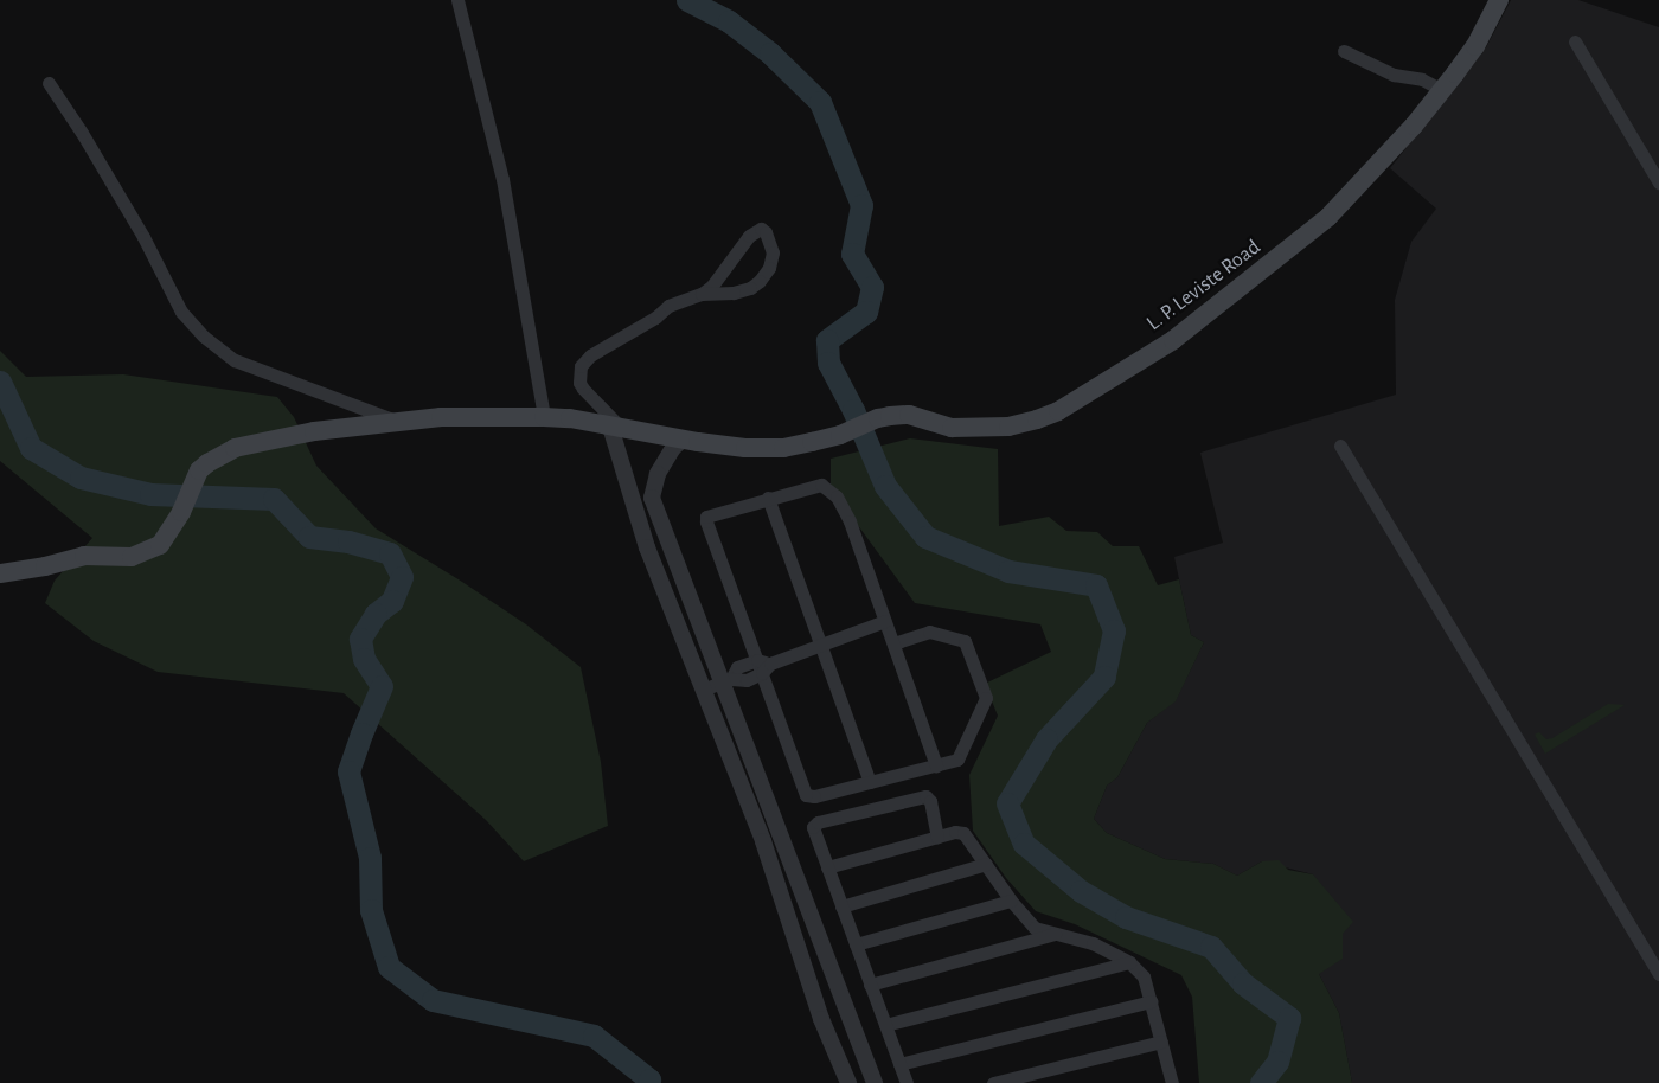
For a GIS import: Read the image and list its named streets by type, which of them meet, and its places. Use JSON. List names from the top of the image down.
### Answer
{
  "streets": {
    "main road": ["L. P. Leviste Road"]
  }
}
